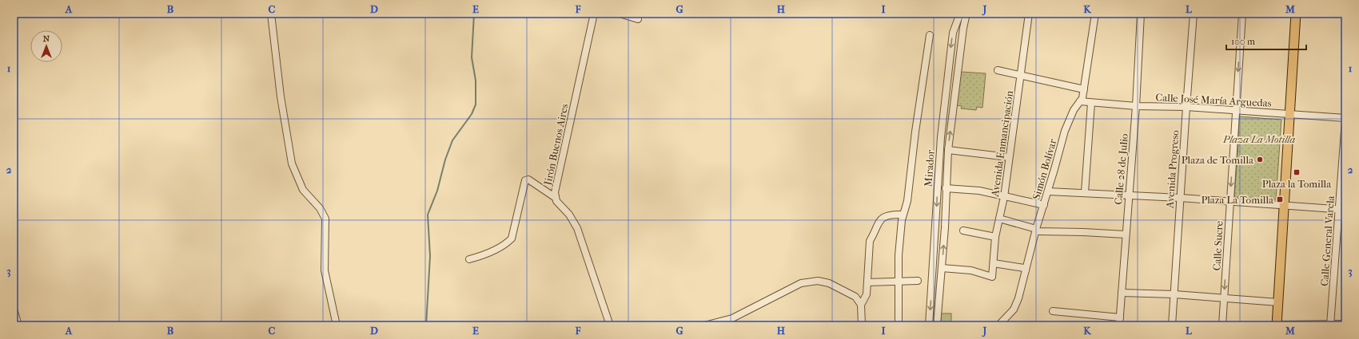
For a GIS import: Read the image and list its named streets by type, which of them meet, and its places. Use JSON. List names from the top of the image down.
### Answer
{
  "streets": {
    "street": [
      "Calle José María Arguedas",
      "Avenida Enmancipación",
      "Jirón Buenos Aires",
      "Mirador",
      "Simón Bolívar",
      "Calle 28 de Julio",
      "Avenida Progreso",
      "Calle General Varela",
      "Calle Sucre"
    ]
  },
  "crossings": [
    ["Calle José María Arguedas", "Simón Bolívar"],
    ["Calle José María Arguedas", "Calle 28 de Julio"],
    ["Calle José María Arguedas", "Avenida Progreso"],
    ["Calle José María Arguedas", "Calle General Varela"],
    ["Calle José María Arguedas", "Calle Sucre"],
    ["Avenida Enmancipación", "Mirador"]
  ],
  "one_way": ["Calle Sucre"],
  "parks": ["Plaza La Motilla"],
  "places": {
    "other": ["Plaza de Tomilla"],
    "transit": ["Plaza la Tomilla", "Plaza La Tomilla"]
  },
  "scale_bar": "100 m",
  "north": "top",
  "grid": {
    "columns": [
      "A",
      "B",
      "C",
      "D",
      "E",
      "F",
      "G",
      "H",
      "I",
      "J",
      "K",
      "L",
      "M"
    ],
    "rows": ["1", "2", "3"]
  }
}
